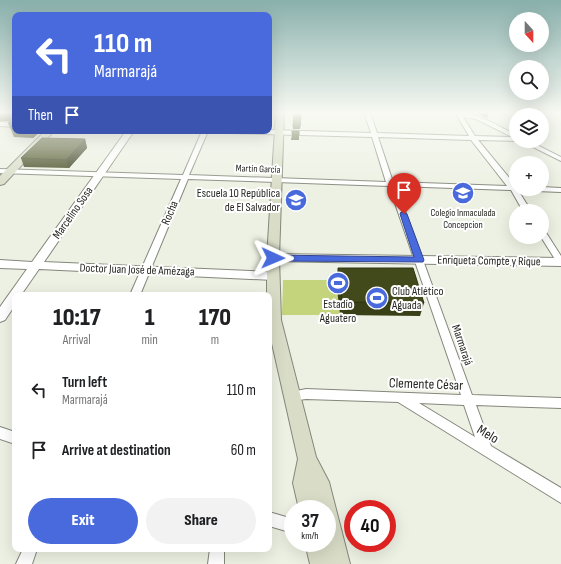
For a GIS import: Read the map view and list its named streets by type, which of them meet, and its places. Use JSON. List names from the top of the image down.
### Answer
{
  "streets": {
    "street": [
      "Martín García",
      "Marcelino Sosa",
      "Rocha",
      "Enriqueta Compte y Rique",
      "Doctor Juan José de Amézaga",
      "Marmarajá",
      "Clemente César",
      "Melo"
    ]
  },
  "crossings": [
    ["Martín García", "Marcelino Sosa"],
    ["Martín García", "Rocha"],
    ["Martín García", "Marmarajá"],
    ["Marcelino Sosa", "Doctor Juan José de Amézaga"],
    ["Rocha", "Doctor Juan José de Amézaga"],
    ["Enriqueta Compte y Rique", "Marmarajá"],
    ["Marmarajá", "Clemente César"],
    ["Marmarajá", "Melo"],
    ["Clemente César", "Melo"]
  ],
  "places": {
    "school or university": ["Colegio Inmaculada Concepcion", "Escuela 10 República de El Salvador"],
    "sports": ["Estadio Aguatero", "Club Atlético Aguada"]
  },
  "north": "bottom",
  "page": {
    "map_buttons": ["+", "−"],
    "turn": ["110 m", "Marmarajá"],
    "then": "Then",
    "eta": [
      "10:17",
      "Arrival",
      "1",
      "min",
      "170",
      "m"
    ],
    "list": [
      {
        "name": "Turn left",
        "note": "Marmarajá",
        "value": "110 m"
      },
      {
        "name": "Arrive at destination",
        "value": "60 m"
      }
    ],
    "buttons": ["Exit", "Share"],
    "speed": "37 km/h",
    "limit": "40"
  }
}
